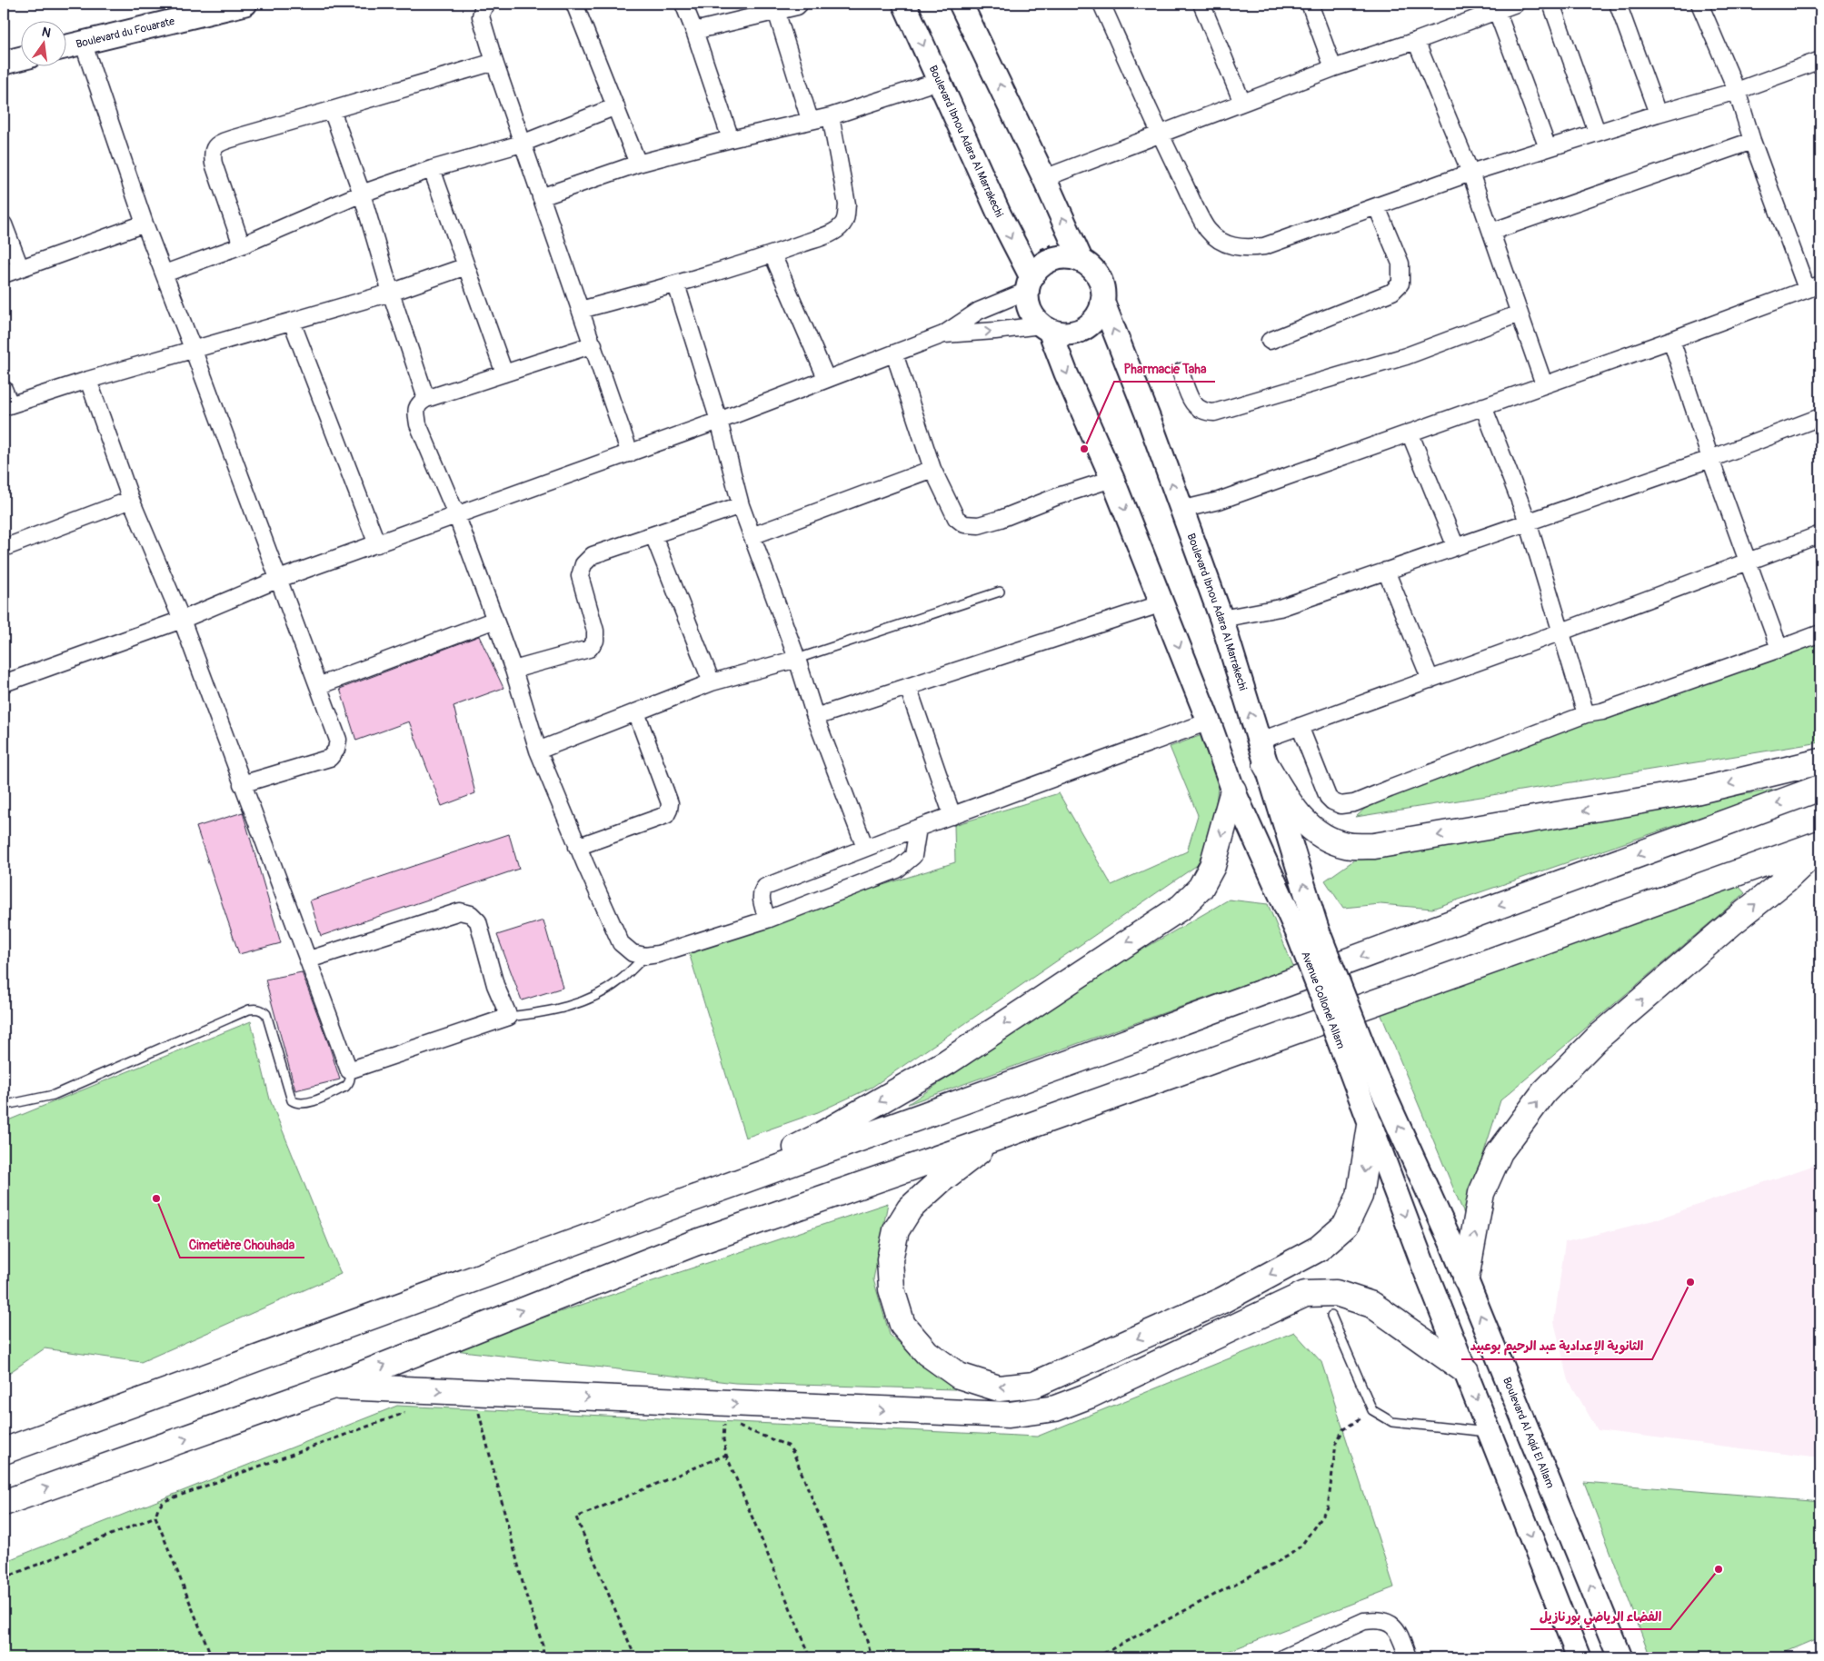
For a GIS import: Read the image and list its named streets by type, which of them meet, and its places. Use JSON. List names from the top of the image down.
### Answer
{
  "streets": {
    "main road": [
      "Boulevard du Fouarate",
      "Boulevard Ibnou Adara Al Marrakechi",
      "Avenue Collonel Allam",
      "Boulevard Al Aqid El Allam"
    ]
  },
  "crossings": [
    ["Boulevard Ibnou Adara Al Marrakechi", "Avenue Collonel Allam"],
    ["Avenue Collonel Allam", "Boulevard Al Aqid El Allam"]
  ],
  "places": [
    "Pharmacie Taha",
    "Cimetière Chouhada",
    "الثانوية الإعدادية عبد الرحيم بوعبيد",
    "الفضاء الرياضي بورنازيل"
  ],
  "north": "top"
}
